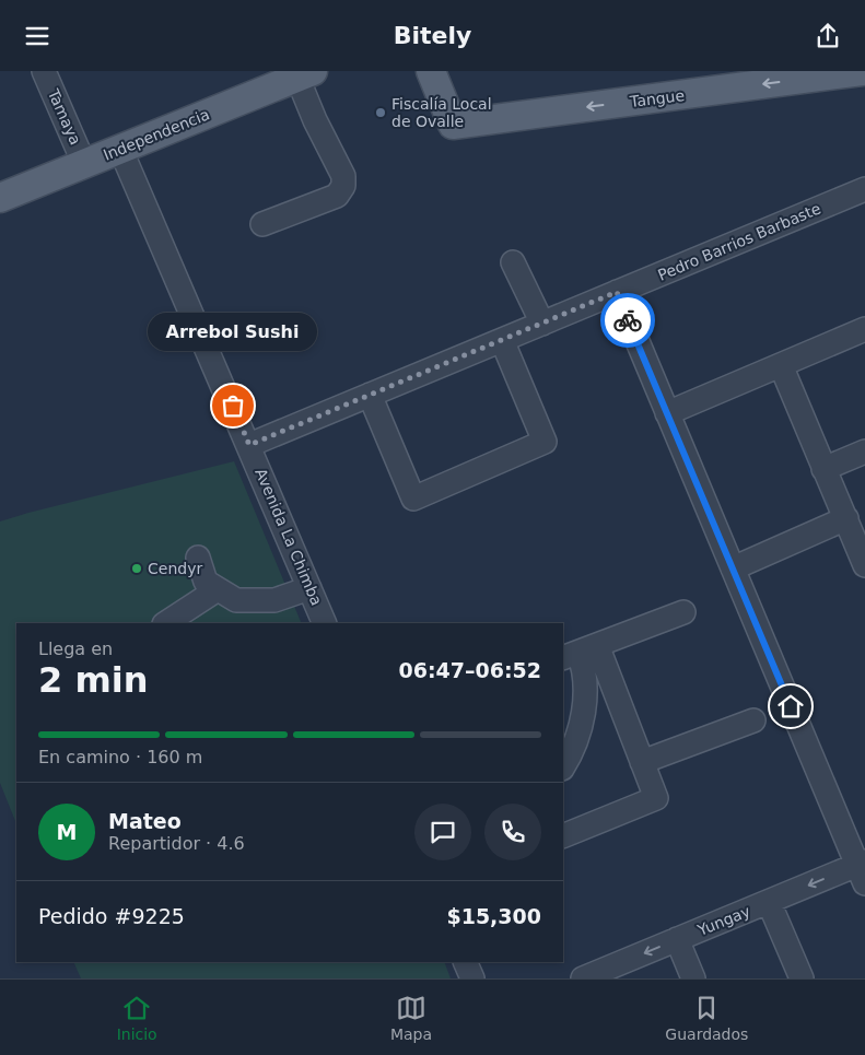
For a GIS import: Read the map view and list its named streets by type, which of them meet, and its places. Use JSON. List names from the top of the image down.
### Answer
{
  "streets": {
    "main road": ["Tangue", "Independencia"],
    "street": [
      "Tamaya",
      "Pedro Barrios Barbaste",
      "Avenida La Chimba",
      "Yungay"
    ]
  },
  "crossings": [
    ["Tamaya", "Independencia"],
    ["Independencia", "Avenida La Chimba"],
    ["Pedro Barrios Barbaste", "Avenida La Chimba"]
  ],
  "one_way": ["Tangue", "Yungay"],
  "places": ["Fiscalía Local de Ovalle", "Arrebol Sushi", "Cendyr"],
  "page": {
    "header": "Bitely",
    "bubble": "Arrebol Sushi",
    "heading": ["2 min", "Llega en", "06:47–06:52"],
    "panel": [
      "Mateo",
      "Repartidor · 4.6",
      "Pedido #9225",
      "$15,300"
    ],
    "bar": "En camino · 160 m",
    "round": "M",
    "tabs": ["Inicio", "Mapa", "Guardados"]
  }
}
